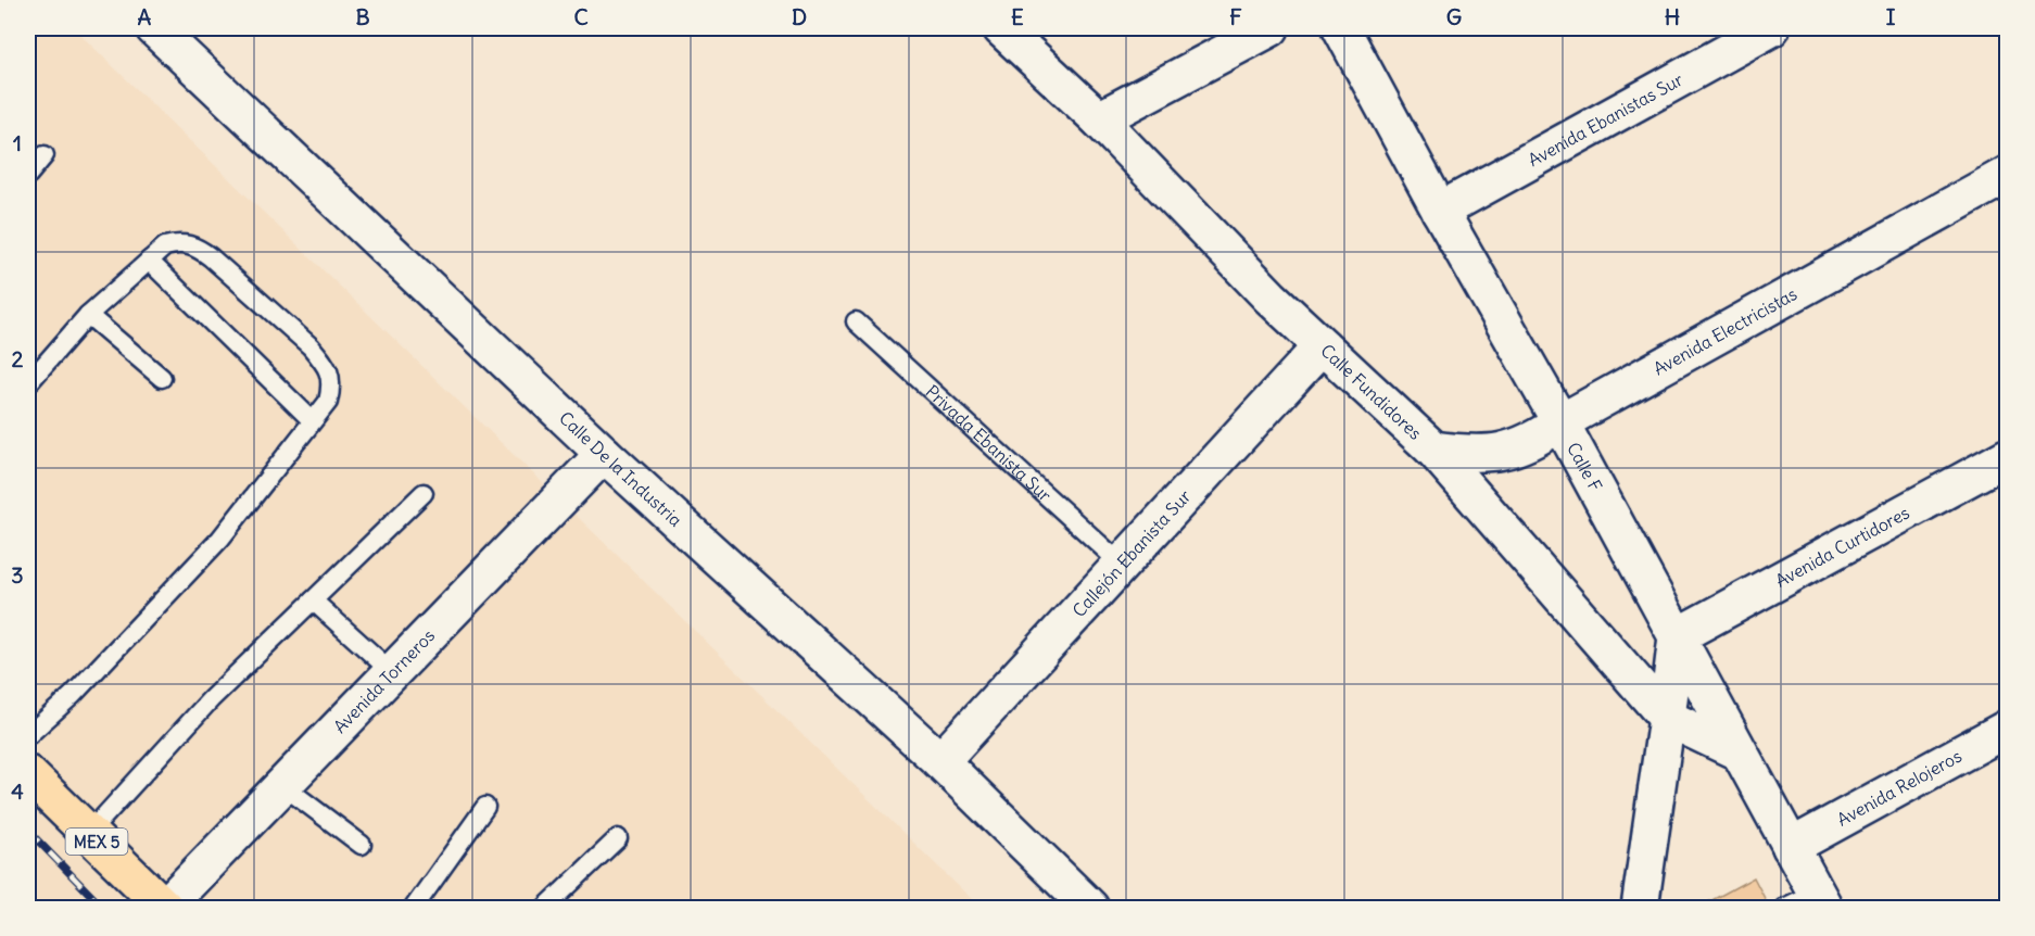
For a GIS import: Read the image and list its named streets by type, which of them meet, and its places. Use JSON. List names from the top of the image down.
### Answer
{
  "streets": {
    "main road": ["MEX 5"],
    "street": [
      "Avenida Ebanistas Sur",
      "Avenida Electricistas",
      "Calle Fundidores",
      "Calle F",
      "Calle De la Industria",
      "Avenida Curtidores",
      "Callejón Ebanista Sur",
      "Avenida Torneros",
      "Avenida Relojeros"
    ],
    "lane": ["Privada Ebanista Sur"]
  },
  "crossings": [
    ["Avenida Ebanistas Sur", "Calle F"],
    ["Avenida Electricistas", "Calle Fundidores"],
    ["Avenida Electricistas", "Calle F"],
    ["Calle Fundidores", "Calle F"],
    ["Calle Fundidores", "Callejón Ebanista Sur"],
    ["Privada Ebanista Sur", "Callejón Ebanista Sur"],
    ["Calle F", "Avenida Curtidores"],
    ["Calle F", "Avenida Relojeros"],
    ["Calle De la Industria", "Callejón Ebanista Sur"],
    ["Calle De la Industria", "Avenida Torneros"],
    ["Avenida Torneros", "MEX 5"]
  ],
  "grid": {
    "columns": [
      "A",
      "B",
      "C",
      "D",
      "E",
      "F",
      "G",
      "H",
      "I"
    ],
    "rows": [
      "1",
      "2",
      "3",
      "4"
    ]
  }
}
